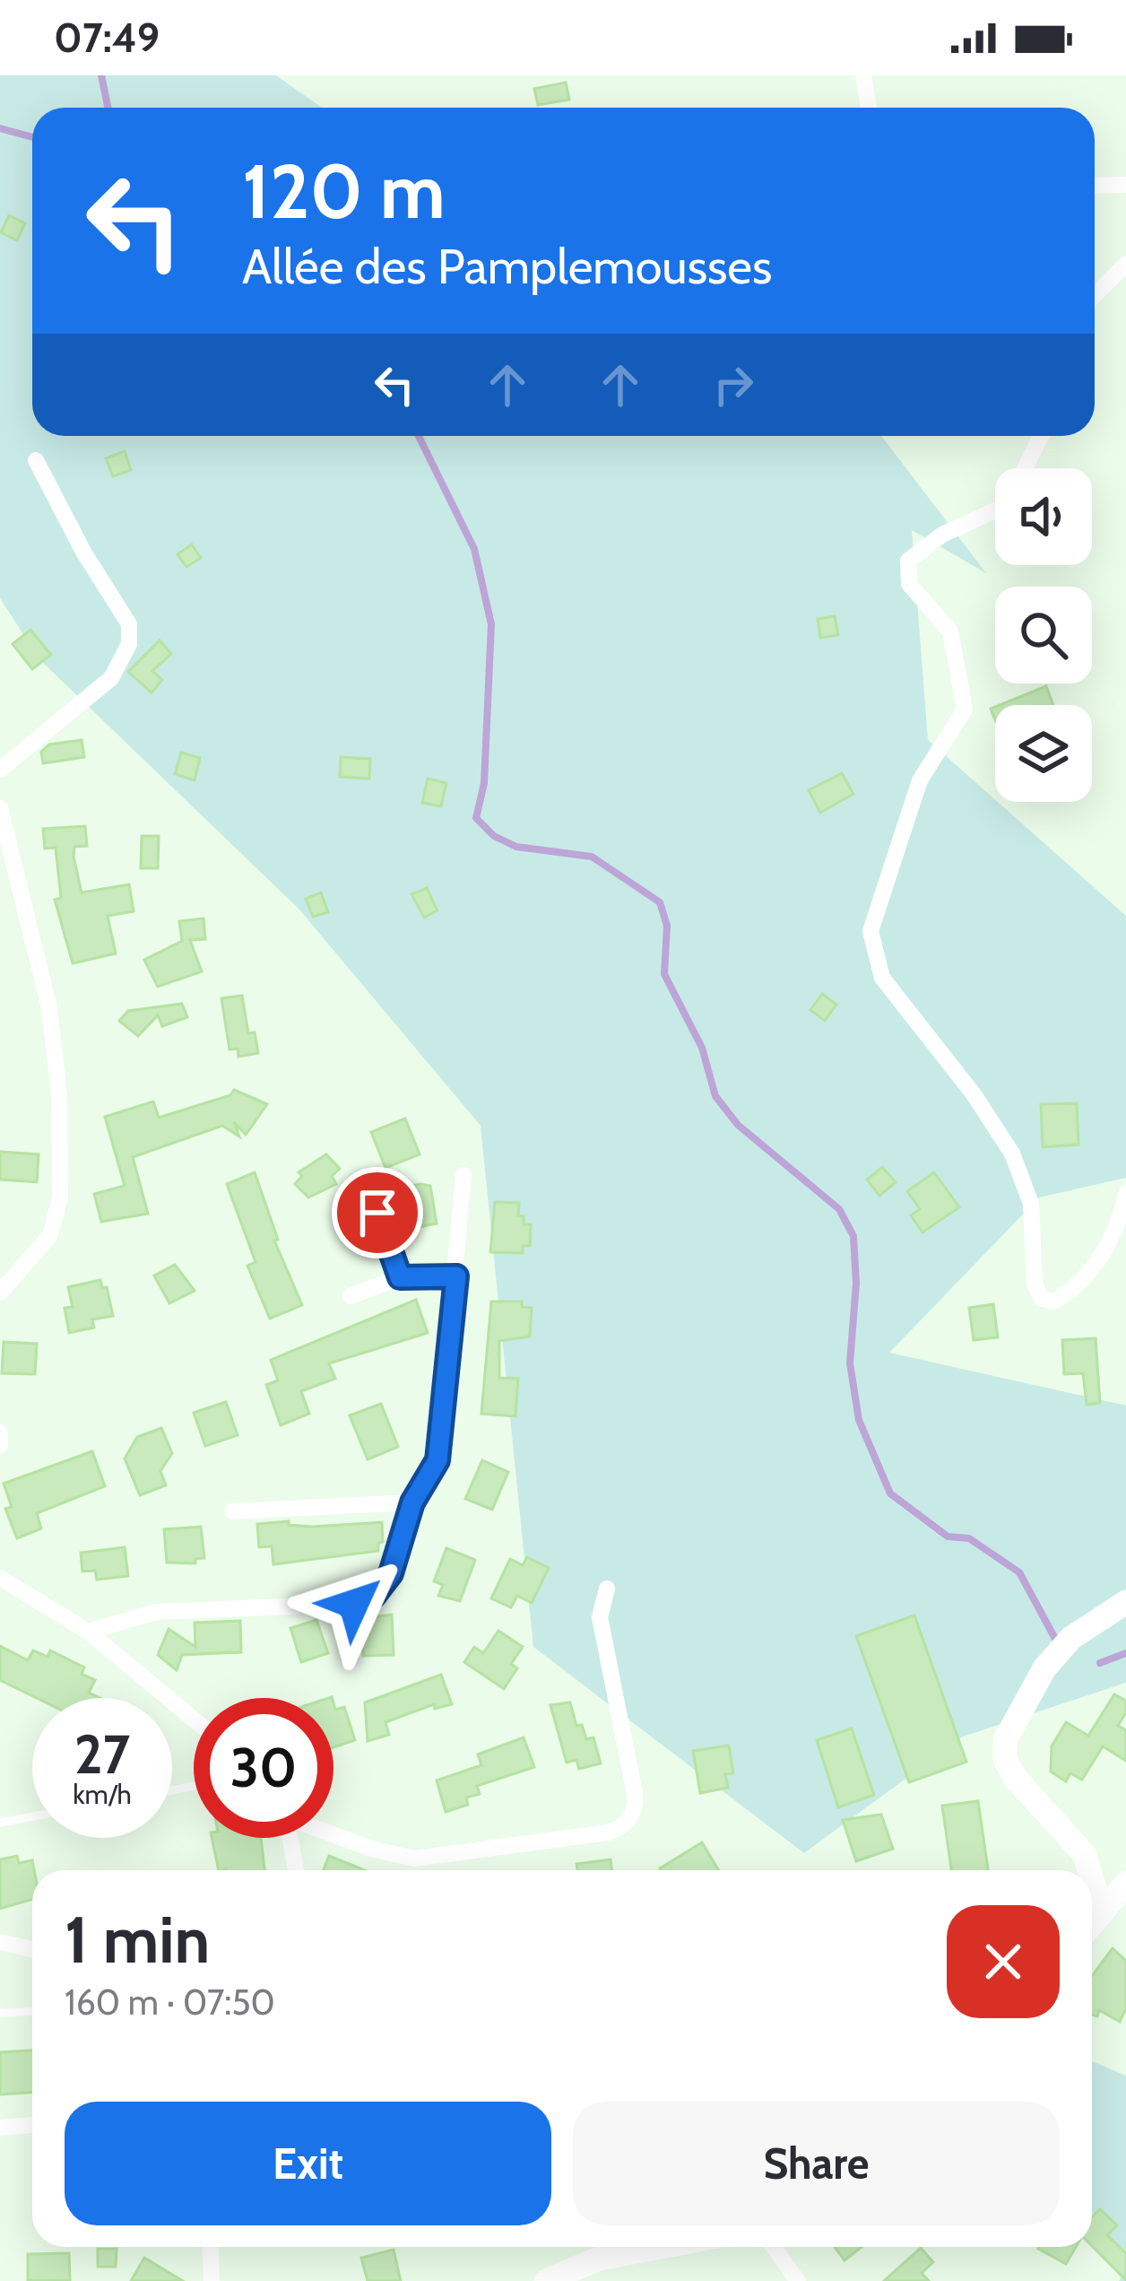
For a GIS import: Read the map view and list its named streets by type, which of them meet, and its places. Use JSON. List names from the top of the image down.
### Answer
{
  "page": {
    "status": "07:49",
    "turn": ["120 m", "Allée des Pamplemousses"],
    "speed": "27 km/h",
    "limit": "30",
    "heading": ["1 min", "160 m · 07:50"],
    "buttons": ["Exit", "Share"]
  }
}
